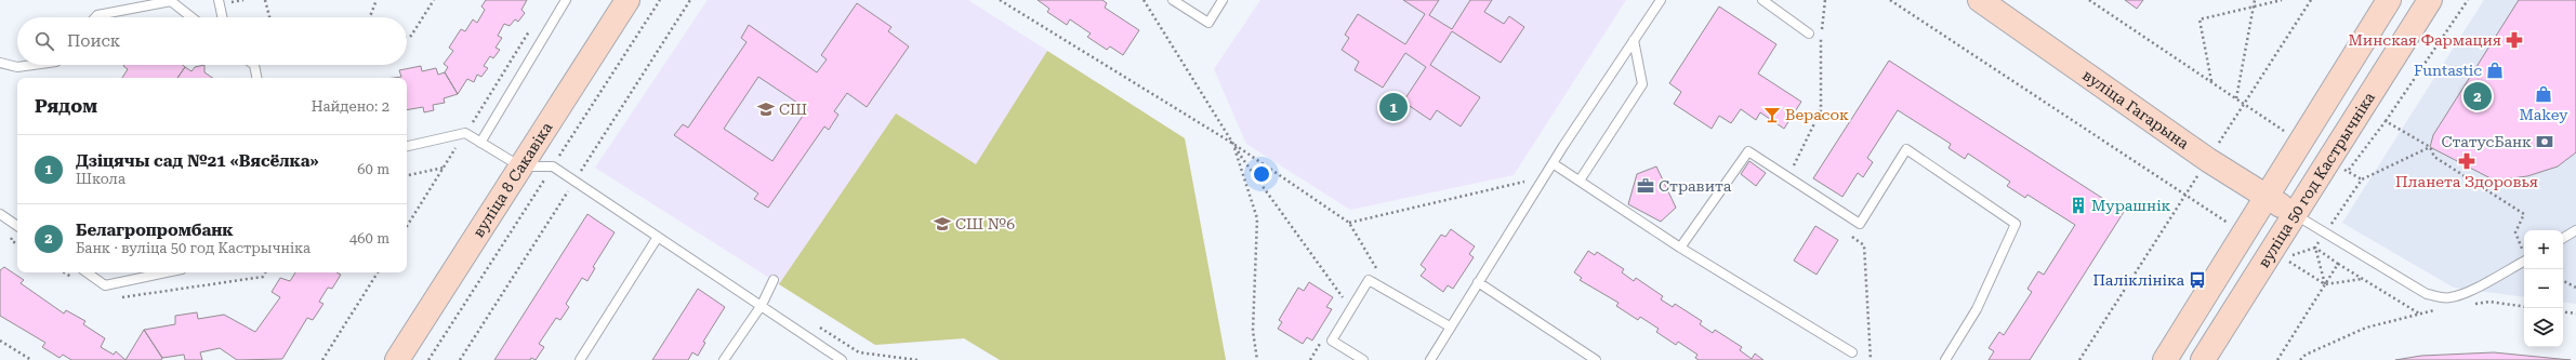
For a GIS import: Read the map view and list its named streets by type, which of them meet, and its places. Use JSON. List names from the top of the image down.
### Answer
{
  "streets": {
    "main road": ["вуліца Гагарына", "вуліца 8 Сакавіка", "вуліца 50 год Кастрычніка"]
  },
  "crossings": [
    ["вуліца Гагарына", "вуліца 50 год Кастрычніка"]
  ],
  "places": {
    "pharmacy": ["Минская Фармация", "Планета Здоровья"],
    "shop": ["Funtastic", "Makey"],
    "school or university": ["СШ", "СШ №6"],
    "bar": ["Верасок"],
    "bank": ["СтатусБанк"],
    "office": ["Стравита"],
    "building": ["Мурашнік"],
    "bus stop": ["Паліклініка"]
  },
  "page": {
    "search": "Поиск",
    "heading": ["Рядом", "Найдено: 2"],
    "pins": ["2", "1"],
    "list": [
      {
        "mark": "1",
        "name": "Дзіцячы сад №21 «Вясёлка»",
        "note": "Школа",
        "value": "60 m"
      },
      {
        "mark": "2",
        "name": "Белагропромбанк",
        "note": "Банк · вуліца 50 год Кастрычніка",
        "value": "460 m"
      }
    ],
    "map_buttons": ["+", "−"]
  }
}
